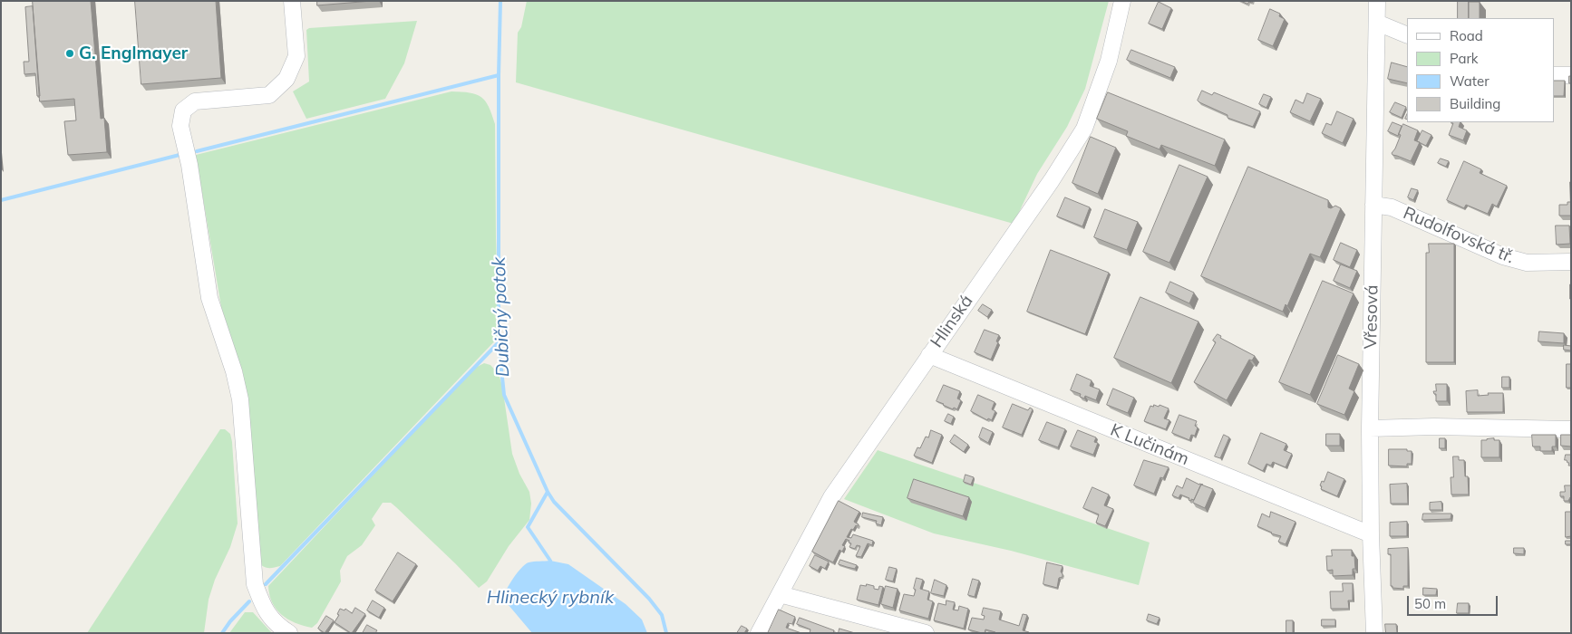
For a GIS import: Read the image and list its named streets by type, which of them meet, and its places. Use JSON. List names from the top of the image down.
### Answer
{
  "streets": {
    "street": [
      "Rudolfovská tř.",
      "Vřesová",
      "Hlinská",
      "K Lučinám"
    ]
  },
  "crossings": [
    ["Rudolfovská tř.", "Vřesová"],
    ["Vřesová", "K Lučinám"],
    ["Hlinská", "K Lučinám"]
  ],
  "water": ["Dubičný potok", "Hlinecký rybník"],
  "places": ["G. Englmayer"],
  "legend": [
    "Road",
    "Park",
    "Water",
    "Building"
  ],
  "scale_bar": "50 m"
}
